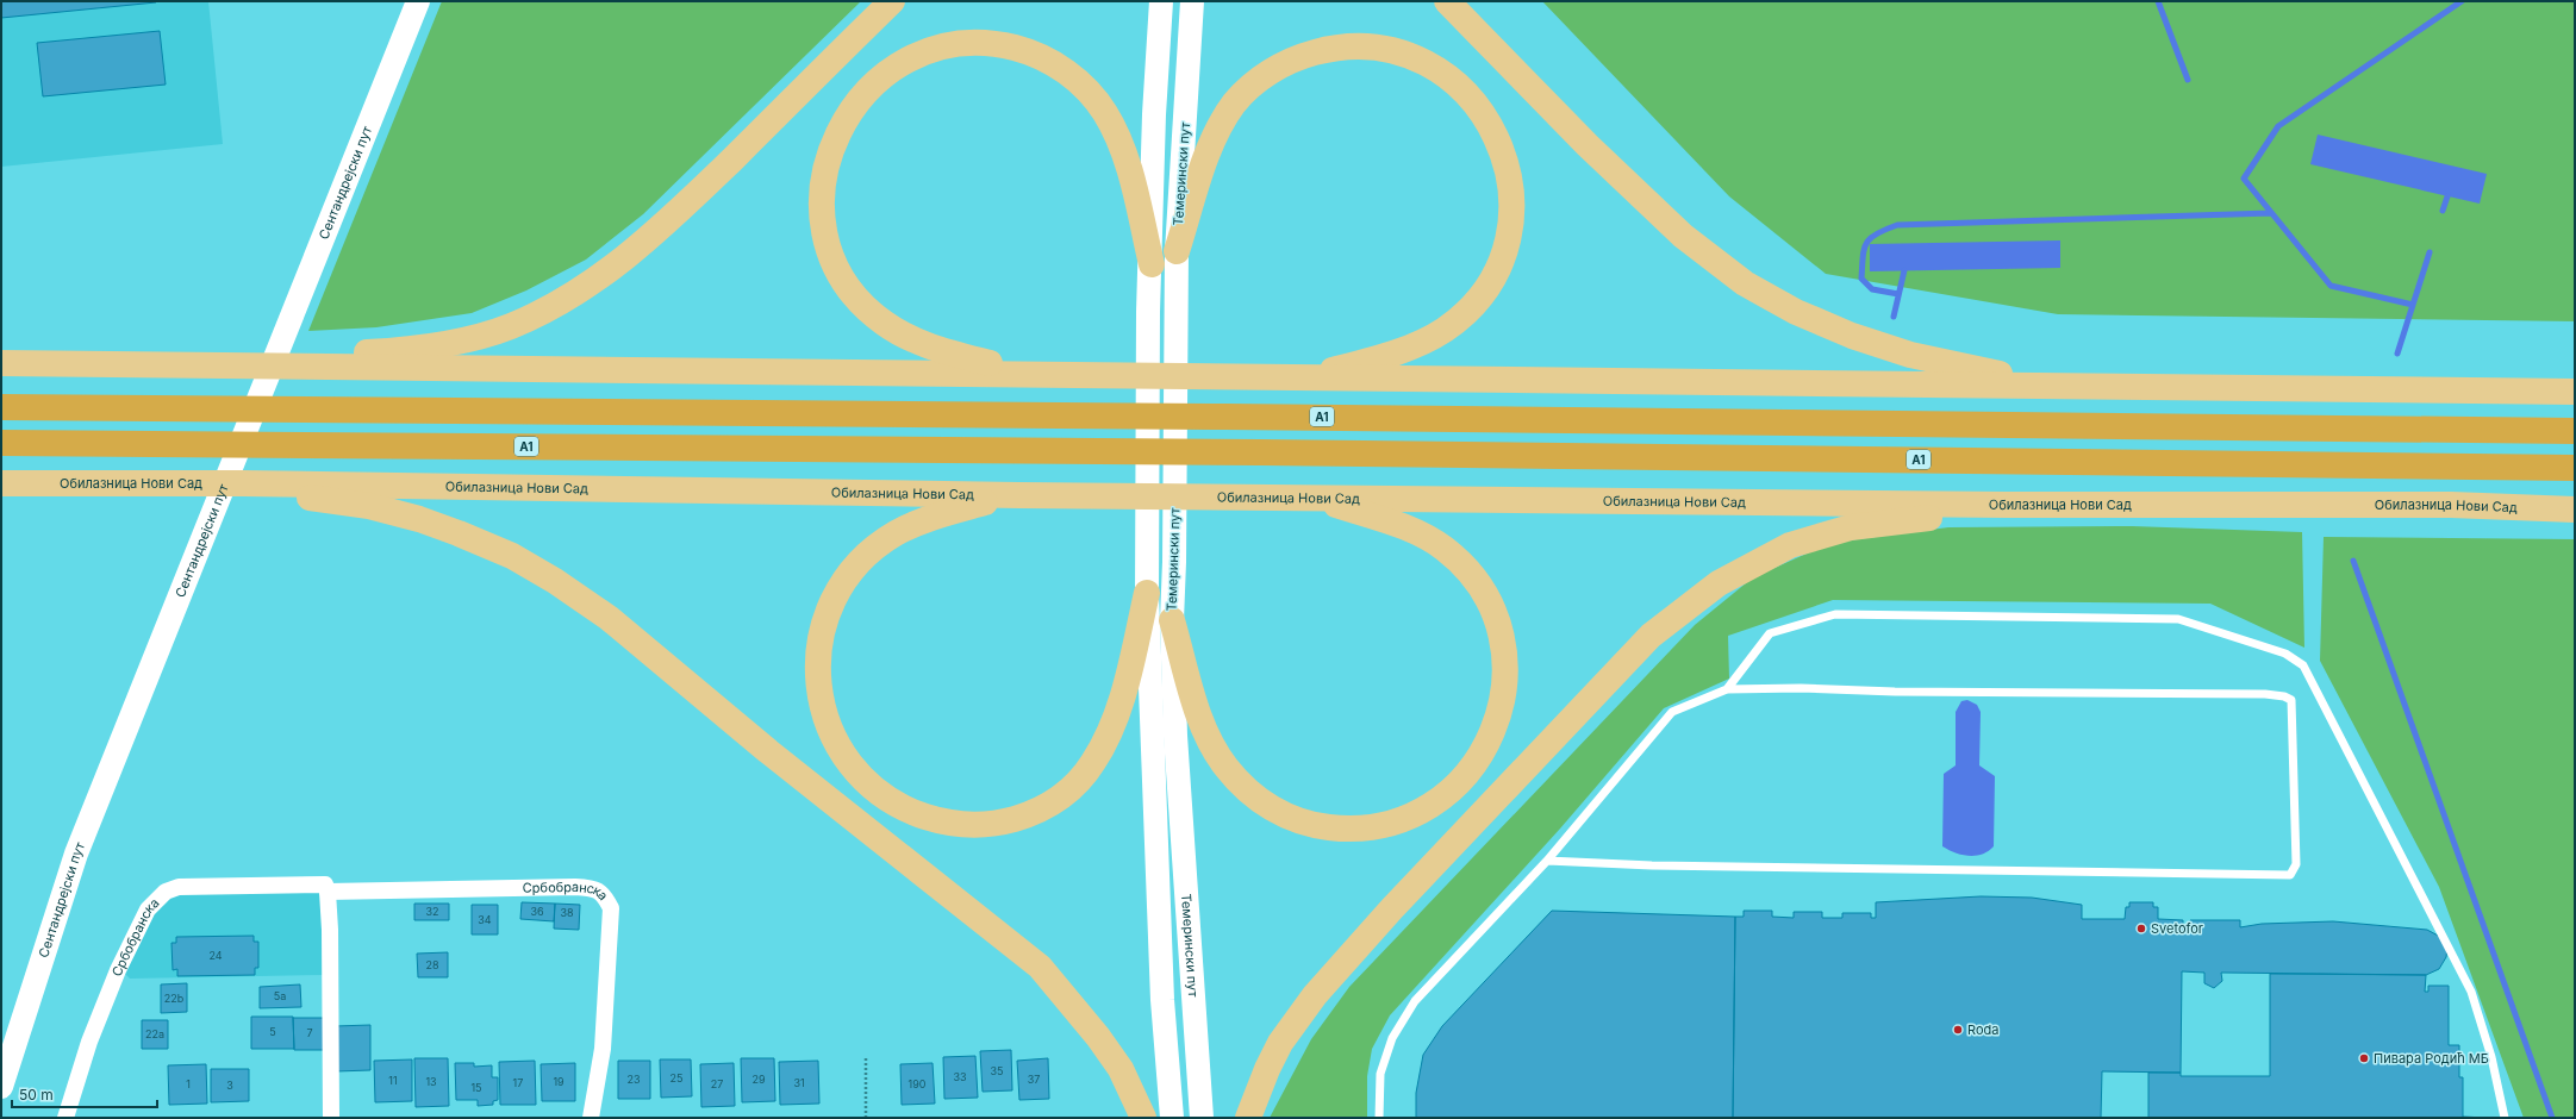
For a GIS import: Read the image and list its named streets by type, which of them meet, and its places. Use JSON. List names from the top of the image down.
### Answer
{
  "streets": {
    "highway": ["A1"],
    "main road": ["Темерински пут", "Сентандрејски пут", "Обилазница Нови Сад"],
    "street": ["Србобранска"]
  },
  "places": ["Svetofor", "Roda", "Пивара Родић МБ"],
  "house_numbers": [
    "32",
    "36",
    "38",
    "34",
    "24",
    "28",
    "5a",
    "22b",
    "5",
    "7",
    "22a",
    "35",
    "33",
    "25",
    "23",
    "29",
    "37",
    "11",
    "13",
    "19",
    "17",
    "31",
    "1",
    "27",
    "190",
    "3",
    "15"
  ],
  "scale_bar": "50 m"
}
